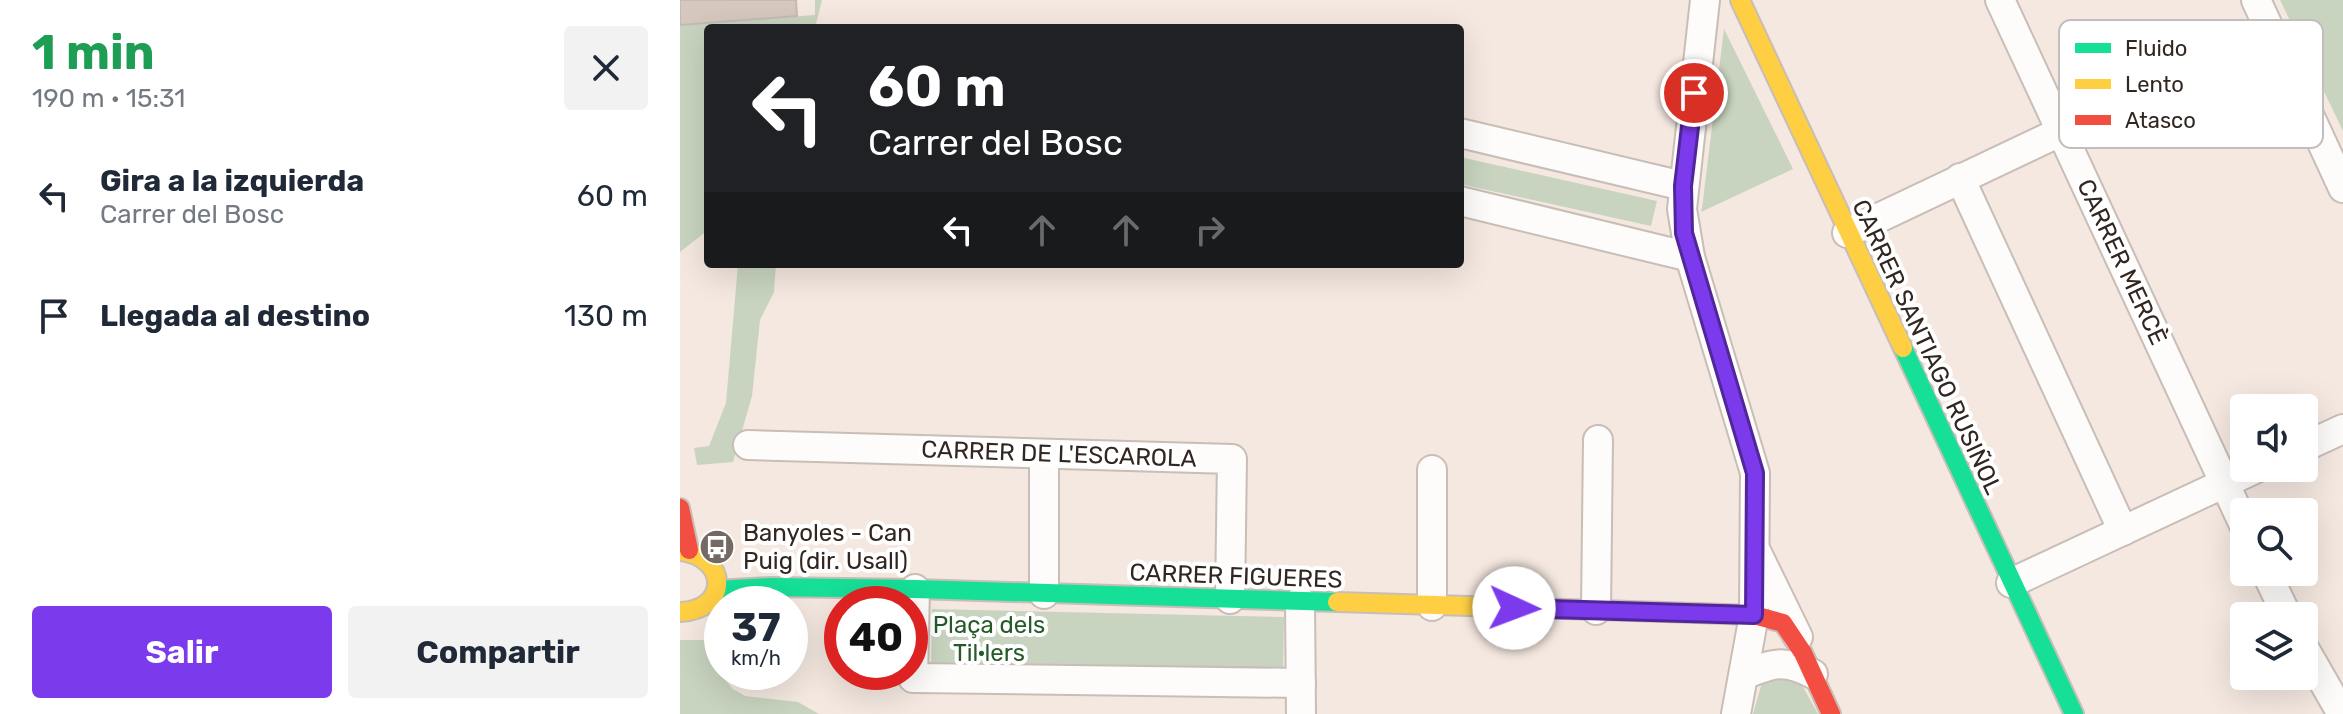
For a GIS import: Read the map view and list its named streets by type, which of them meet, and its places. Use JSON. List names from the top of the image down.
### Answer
{
  "streets": {
    "street": [
      "CARRER MERCÈ",
      "CARRER SANTIAGO RUSIÑOL",
      "CARRER DE L'ESCAROLA",
      "CARRER FIGUERES"
    ]
  },
  "crossings": [
    ["CARRER DE L'ESCAROLA", "CARRER FIGUERES"]
  ],
  "parks": ["Plaça dels Til·lers"],
  "places": {
    "bus stop": ["Banyoles - Can Puig (dir. Usall)"]
  },
  "legend": ["Fluido", "Lento", "Atasco"],
  "page": {
    "heading": ["1 min", "190 m · 15:31"],
    "turn": ["60 m", "Carrer del Bosc"],
    "list": [
      {
        "name": "Gira a la izquierda",
        "note": "Carrer del Bosc",
        "value": "60 m"
      },
      {
        "name": "Llegada al destino",
        "value": "130 m"
      }
    ],
    "speed": "37 km/h",
    "limit": "40",
    "buttons": ["Salir", "Compartir"]
  }
}
